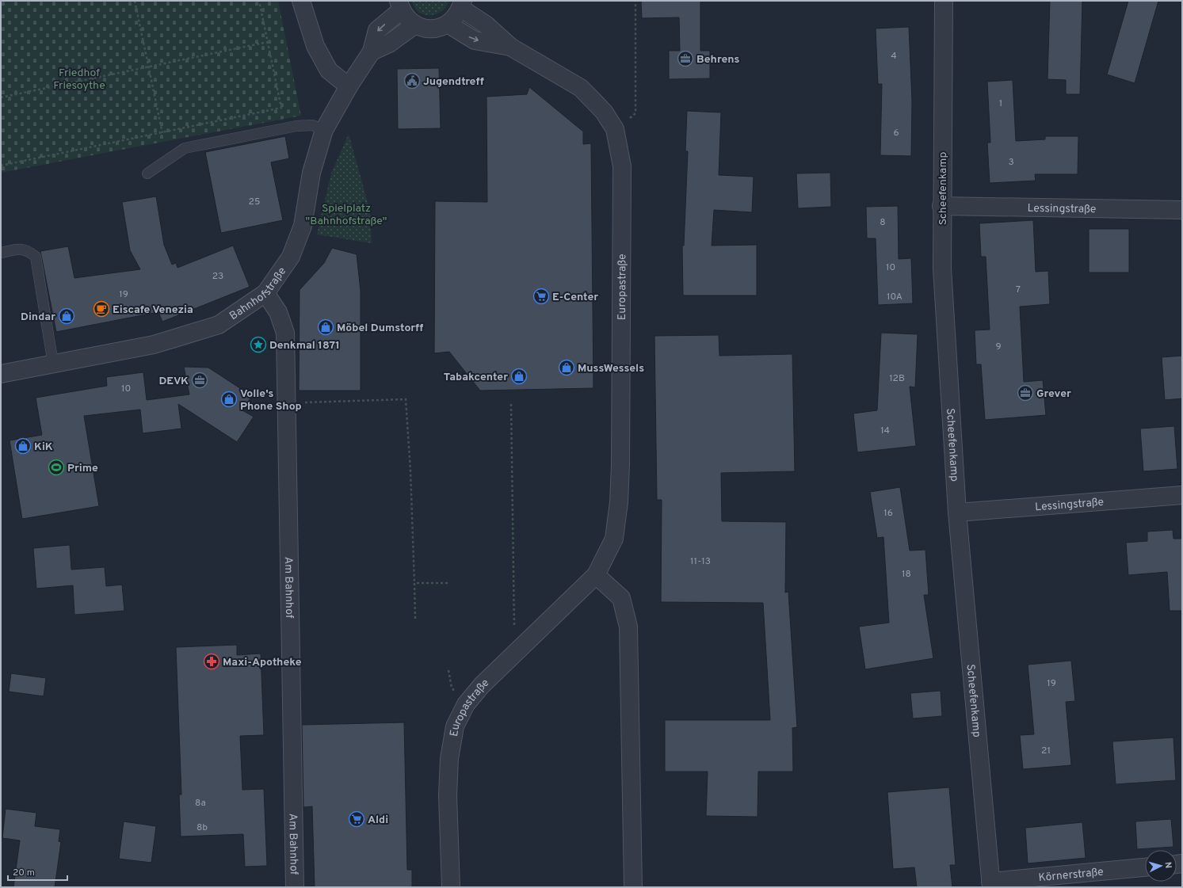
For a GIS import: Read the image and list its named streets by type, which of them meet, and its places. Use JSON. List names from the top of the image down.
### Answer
{
  "streets": {
    "street": [
      "Scheefenkamp",
      "Lessingstraße",
      "Europastraße",
      "Bahnhofstraße",
      "Am Bahnhof",
      "Körnerstraße"
    ]
  },
  "crossings": [
    ["Scheefenkamp", "Lessingstraße"],
    ["Scheefenkamp", "Körnerstraße"],
    ["Europastraße", "Bahnhofstraße"],
    ["Bahnhofstraße", "Am Bahnhof"]
  ],
  "parks": ["Friedhof Friesoythe", "Spielplatz \"Bahnhofstraße\""],
  "places": {
    "office": ["Behrens", "DEVK", "Grever"],
    "public building": ["Jugendtreff"],
    "supermarket": ["E-Center", "Aldi"],
    "cafe": ["Eiscafe Venezia"],
    "shop": [
      "Dindar",
      "Möbel Dumstorff",
      "MussWessels",
      "Tabakcenter",
      "Volle's Phone Shop",
      "KiK"
    ],
    "place": ["Denkmal 1871"],
    "sports": ["Prime"],
    "pharmacy": ["Maxi-Apotheke"]
  },
  "house_numbers": [
    "4",
    "1",
    "6",
    "3",
    "25",
    "8",
    "10",
    "23",
    "7",
    "19",
    "10A",
    "9",
    "12B",
    "10",
    "14",
    "16",
    "11-13",
    "18",
    "19",
    "21",
    "8a",
    "8b"
  ],
  "scale_bar": "20 m",
  "north": "right"
}
